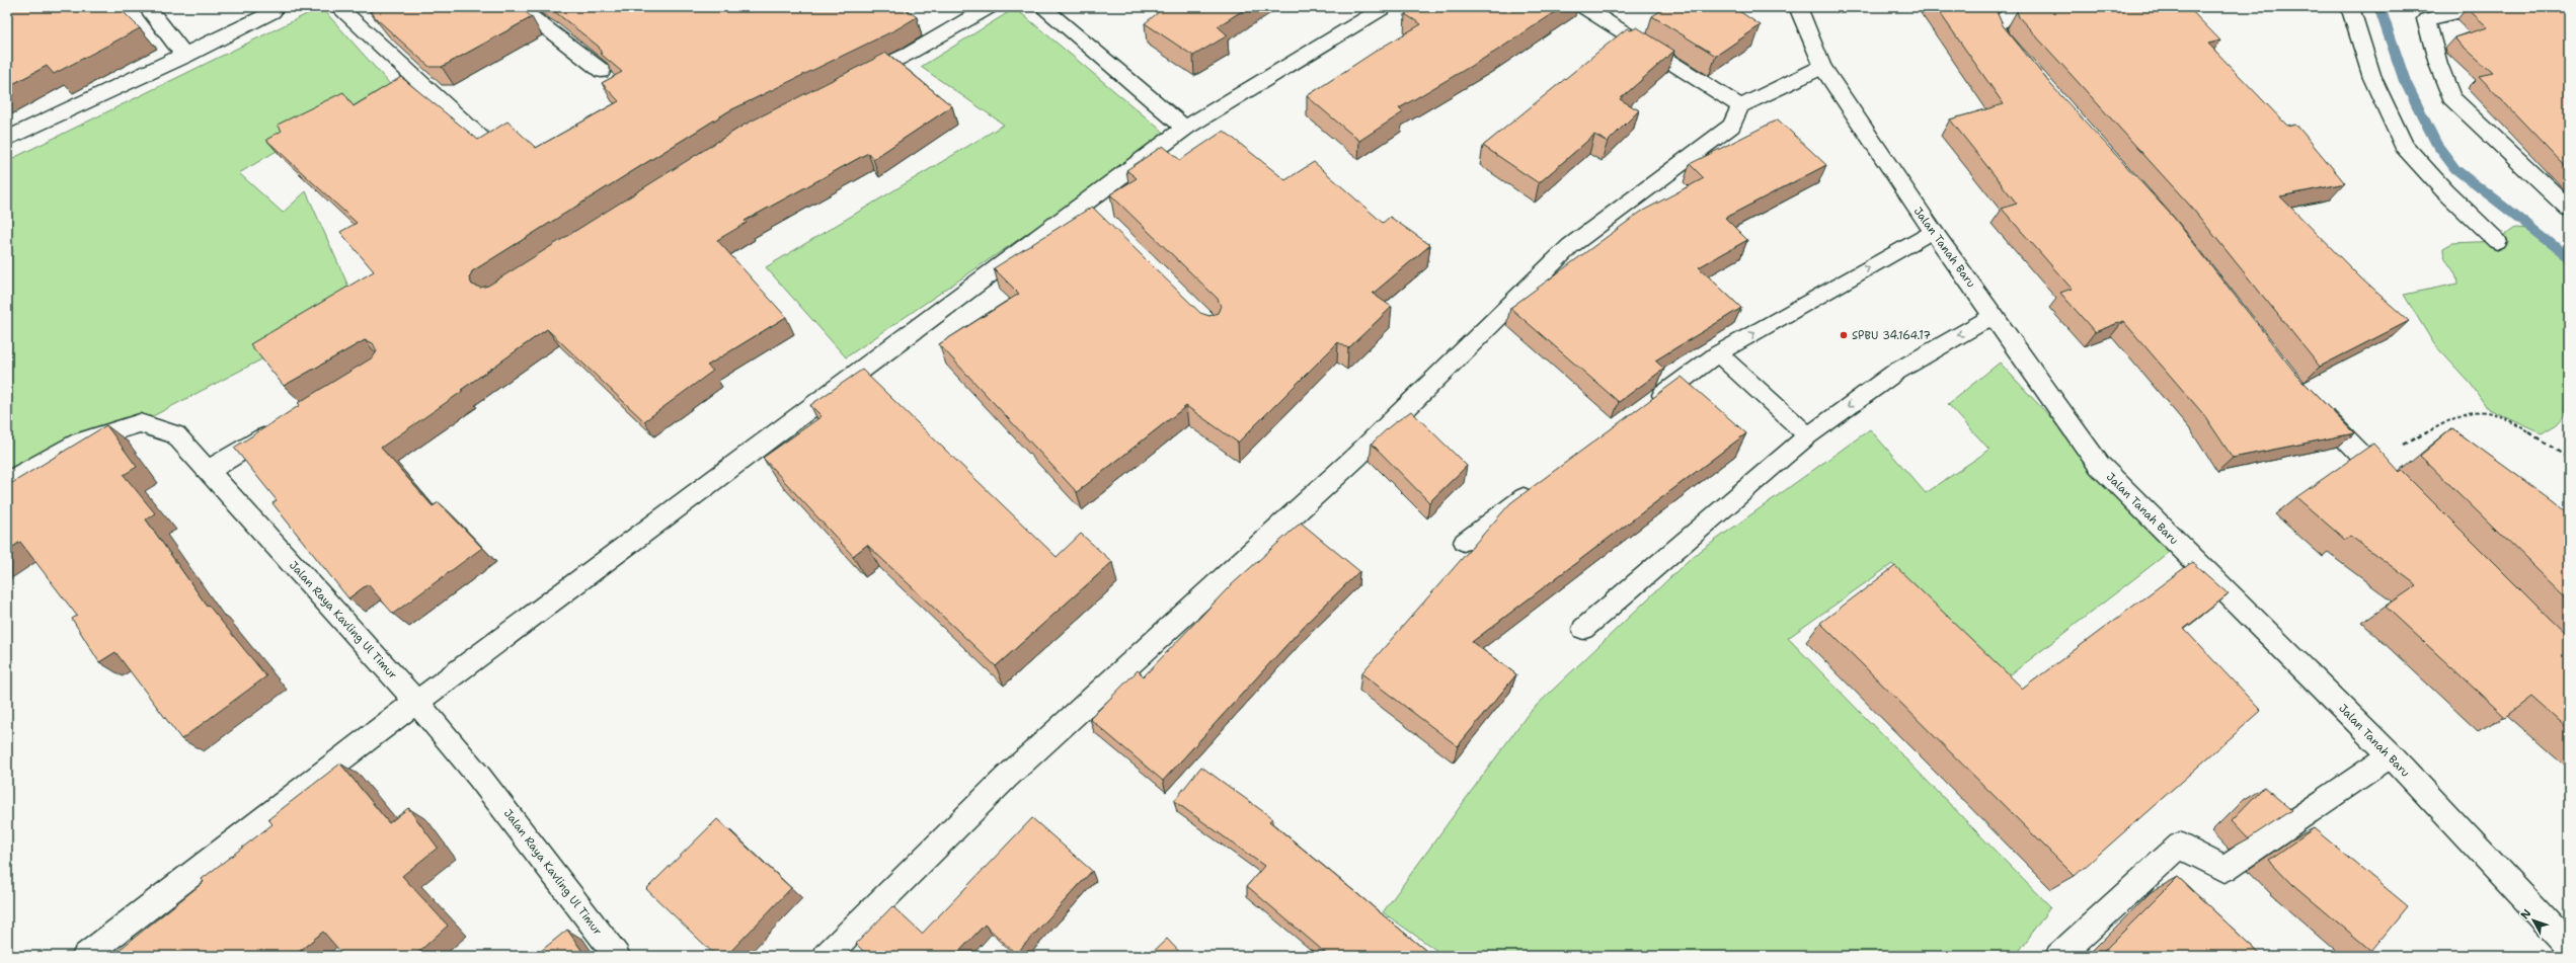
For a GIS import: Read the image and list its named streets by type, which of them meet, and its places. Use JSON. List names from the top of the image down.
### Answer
{
  "streets": {
    "street": ["Jalan Tanah Baru", "Jalan Raya Kavling Ul Timur"]
  },
  "places": ["SPBU 34.164.17"],
  "north": "top left"
}
